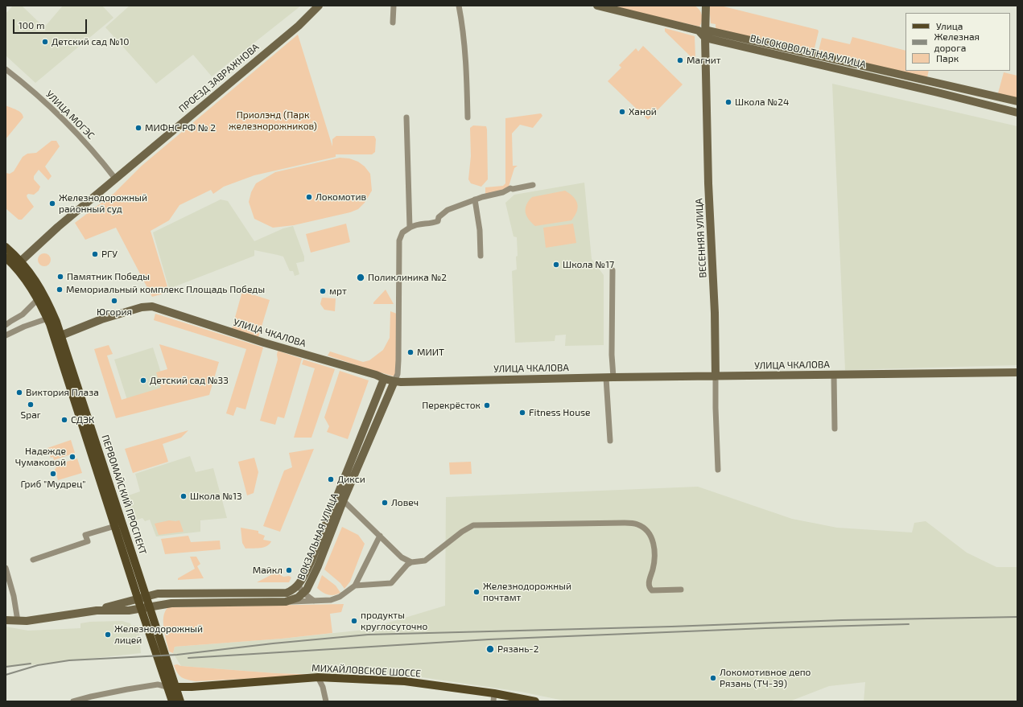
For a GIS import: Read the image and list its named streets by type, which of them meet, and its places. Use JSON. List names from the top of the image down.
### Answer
{
  "streets": {
    "main road": ["ПЕРВОМАЙСКИЙ ПРОСПЕКТ", "МИХАЙЛОВСКОЕ ШОССЕ"],
    "street": [
      "ВЫСОКОВОЛЬТНАЯ УЛИЦА",
      "ПРОЕЗД ЗАВРАЖНОВА",
      "УЛИЦА МОГЭС",
      "ВЕСЕННЯЯ УЛИЦА",
      "УЛИЦА ЧКАЛОВА",
      "ВОКЗАЛЬНАЯ УЛИЦА"
    ]
  },
  "crossings": [
    ["ВЫСОКОВОЛЬТНАЯ УЛИЦА", "ВЕСЕННЯЯ УЛИЦА"],
    ["ПРОЕЗД ЗАВРАЖНОВА", "УЛИЦА МОГЭС"],
    ["ПРОЕЗД ЗАВРАЖНОВА", "ПЕРВОМАЙСКИЙ ПРОСПЕКТ"],
    ["ВЕСЕННЯЯ УЛИЦА", "УЛИЦА ЧКАЛОВА"],
    ["УЛИЦА ЧКАЛОВА", "ПЕРВОМАЙСКИЙ ПРОСПЕКТ"],
    ["УЛИЦА ЧКАЛОВА", "ВОКЗАЛЬНАЯ УЛИЦА"],
    ["ПЕРВОМАЙСКИЙ ПРОСПЕКТ", "ВОКЗАЛЬНАЯ УЛИЦА"],
    ["ПЕРВОМАЙСКИЙ ПРОСПЕКТ", "МИХАЙЛОВСКОЕ ШОССЕ"]
  ],
  "parks": ["Приолэнд (Парк железнорожников)"],
  "places": [
    "Детский сад №10",
    "Магнит",
    "Школа №24",
    "Ханой",
    "МИФНС РФ № 2",
    "Локомотив",
    "Железнодорожный районный суд",
    "РГУ",
    "Школа №17",
    "Памятник Победы",
    "Поликлиника №2",
    "Мемориальный комплекс Площадь Победы",
    "мрт",
    "Югория",
    "МИИТ",
    "Детский сад №33",
    "Виктория Плаза",
    "Spar",
    "Перекрёсток",
    "Fitness House",
    "СДЭК",
    "Надежде Чумаковой",
    "Гриб \"Мудрец\"",
    "Дикси",
    "Школа №13",
    "Ловеч",
    "Майкл",
    "Железнодорожный почтамт",
    "продукты круглосуточно",
    "Железнодорожный лицей",
    "Рязань-2",
    "Локомотивное депо Рязань (ТЧ-39)"
  ],
  "legend": ["Улица", "Железная дорога", "Парк"],
  "scale_bar": "100 m"
}
